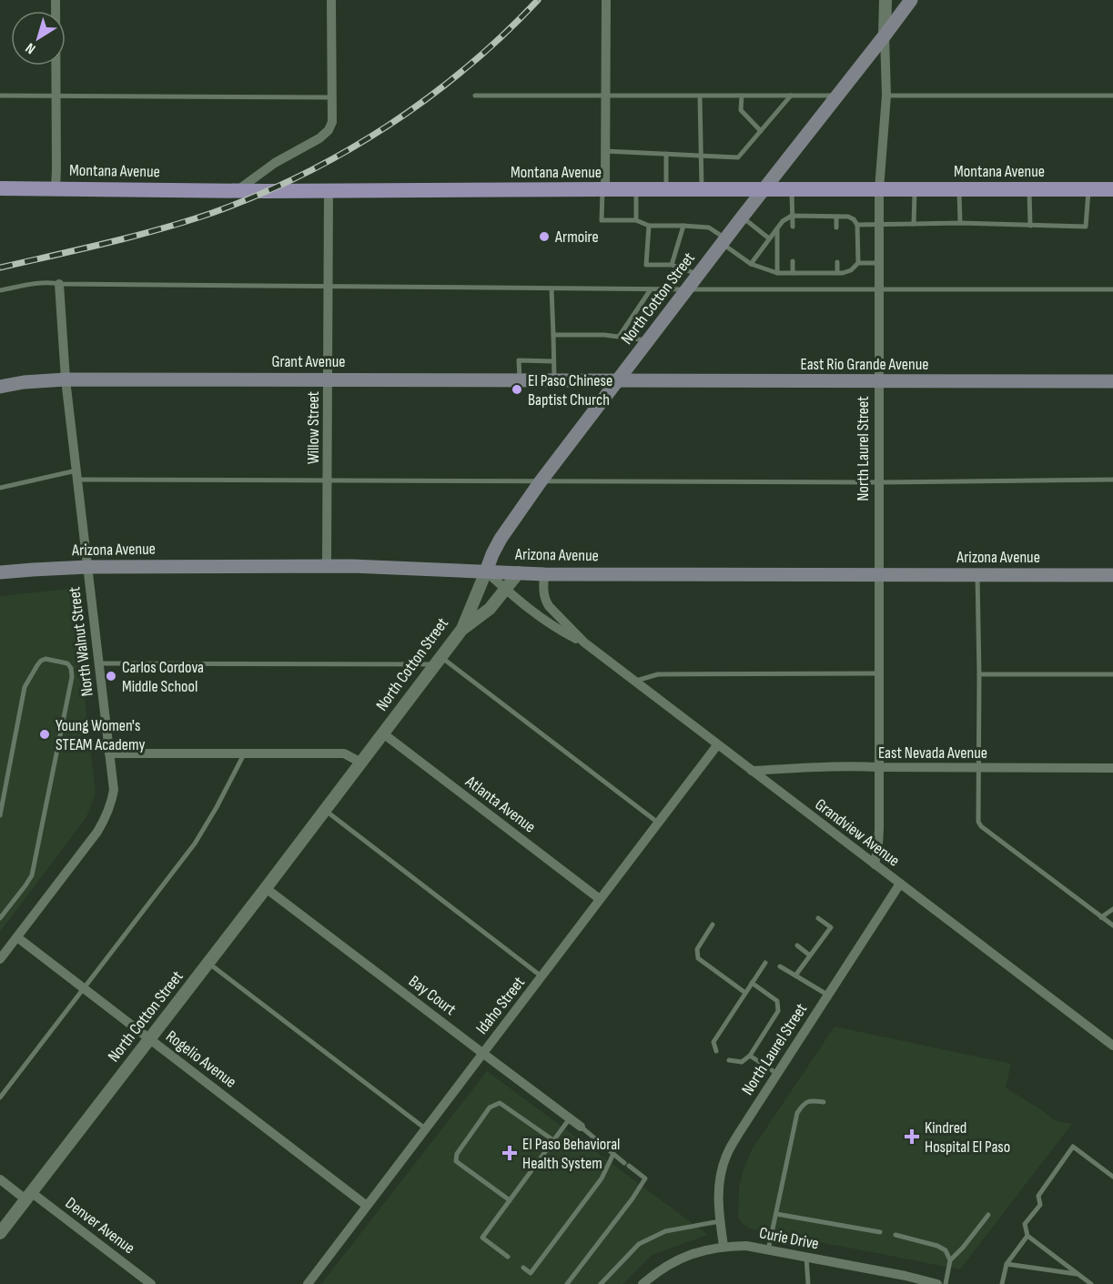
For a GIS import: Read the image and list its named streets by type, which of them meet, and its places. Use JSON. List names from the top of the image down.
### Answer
{
  "streets": {
    "main road": [
      "Montana Avenue",
      "North Cotton Street",
      "Grant Avenue",
      "East Rio Grande Avenue",
      "Arizona Avenue"
    ],
    "street": [
      "Willow Street",
      "North Laurel Street",
      "North Walnut Street",
      "East Nevada Avenue",
      "Atlanta Avenue",
      "Grandview Avenue",
      "Bay Court",
      "Idaho Street",
      "Rogelio Avenue",
      "Denver Avenue",
      "Curie Drive"
    ]
  },
  "crossings": [
    ["Montana Avenue", "North Cotton Street"],
    ["Montana Avenue", "Willow Street"],
    ["Montana Avenue", "North Laurel Street"],
    ["North Cotton Street", "Grant Avenue"],
    ["North Cotton Street", "East Rio Grande Avenue"],
    ["North Cotton Street", "North Laurel Street"],
    ["North Cotton Street", "Arizona Avenue"],
    ["North Cotton Street", "Atlanta Avenue"],
    ["North Cotton Street", "Grandview Avenue"],
    ["North Cotton Street", "Bay Court"],
    ["North Cotton Street", "Rogelio Avenue"],
    ["North Cotton Street", "Denver Avenue"],
    ["Grant Avenue", "East Rio Grande Avenue"],
    ["Grant Avenue", "Willow Street"],
    ["Grant Avenue", "North Walnut Street"],
    ["East Rio Grande Avenue", "North Laurel Street"],
    ["Willow Street", "Arizona Avenue"],
    ["North Laurel Street", "Arizona Avenue"],
    ["North Laurel Street", "East Nevada Avenue"],
    ["North Laurel Street", "Grandview Avenue"],
    ["North Laurel Street", "Curie Drive"],
    ["Arizona Avenue", "North Walnut Street"],
    ["Arizona Avenue", "Grandview Avenue"],
    ["North Walnut Street", "Rogelio Avenue"],
    ["East Nevada Avenue", "Grandview Avenue"],
    ["Atlanta Avenue", "Idaho Street"],
    ["Grandview Avenue", "Idaho Street"],
    ["Bay Court", "Idaho Street"],
    ["Idaho Street", "Rogelio Avenue"]
  ],
  "places": {
    "other": [
      "Armoire",
      "El Paso Chinese Baptist Church",
      "Carlos Cordova Middle School",
      "Young Women's STEAM Academy"
    ],
    "health": ["Kindred Hospital El Paso", "El Paso Behavioral Health System"]
  },
  "north": "bottom left"
}
